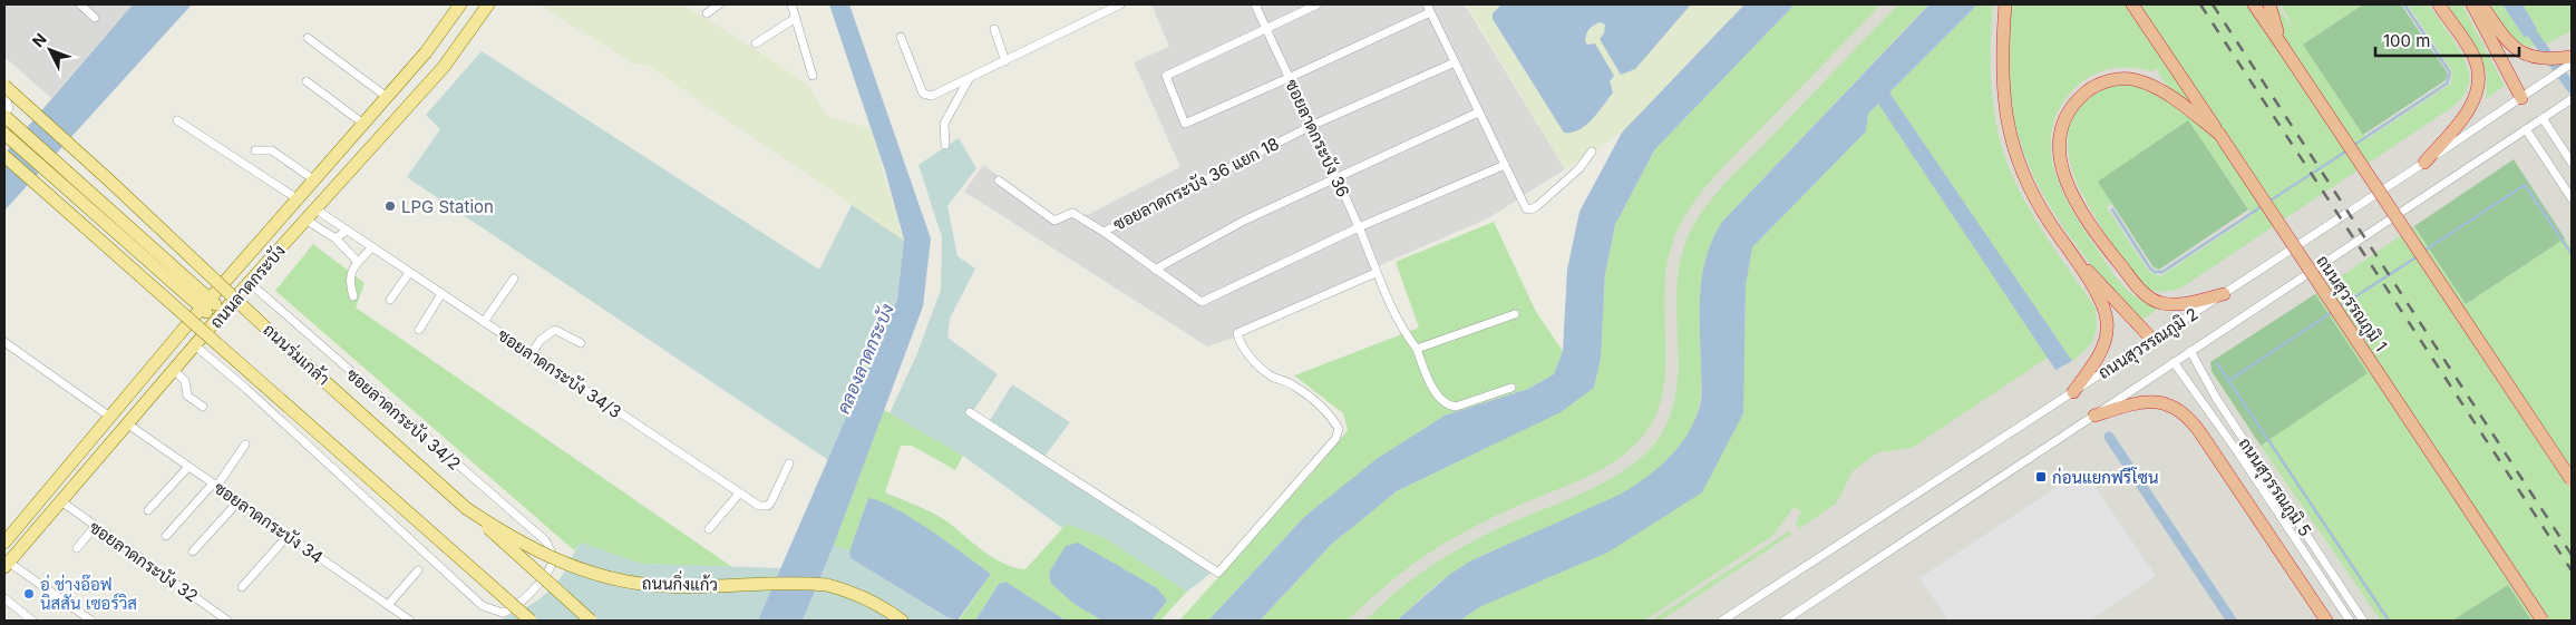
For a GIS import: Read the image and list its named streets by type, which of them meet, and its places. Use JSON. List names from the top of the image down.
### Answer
{
  "streets": {
    "highway": ["ถนนสุวรรณภูมิ 1"],
    "main road": ["ถนนลาดกระบัง", "ถนนร่มเกล้า", "ถนนกิ่งแก้ว"],
    "street": [
      "ซอยลาดกระบัง 36",
      "ซอยลาดกระบัง 36 แยก 18",
      "ถนนสุวรรณภูมิ 2",
      "ซอยลาดกระบัง 34/3",
      "ซอยลาดกระบัง 34/2",
      "ถนนสุวรรณภูมิ 5",
      "ซอยลาดกระบัง 34",
      "ซอยลาดกระบัง 32"
    ]
  },
  "crossings": [
    ["ซอยลาดกระบัง 36", "ซอยลาดกระบัง 36 แยก 18"],
    ["ถนนลาดกระบัง", "ซอยลาดกระบัง 34/3"],
    ["ถนนลาดกระบัง", "ซอยลาดกระบัง 34/2"],
    ["ถนนลาดกระบัง", "ซอยลาดกระบัง 34"],
    ["ถนนลาดกระบัง", "ซอยลาดกระบัง 32"],
    ["ถนนสุวรรณภูมิ 2", "ถนนสุวรรณภูมิ 5"],
    ["ถนนร่มเกล้า", "ถนนกิ่งแก้ว"]
  ],
  "water": ["คลองลาดกระบัง"],
  "places": {
    "other": ["LPG Station", "อู่ ช่างอ๊อฟ นิสสัน เซอร์วิส"],
    "transit": ["ก่อนแยกฟรีโซน"]
  },
  "scale_bar": "100 m",
  "north": "top left"
}
